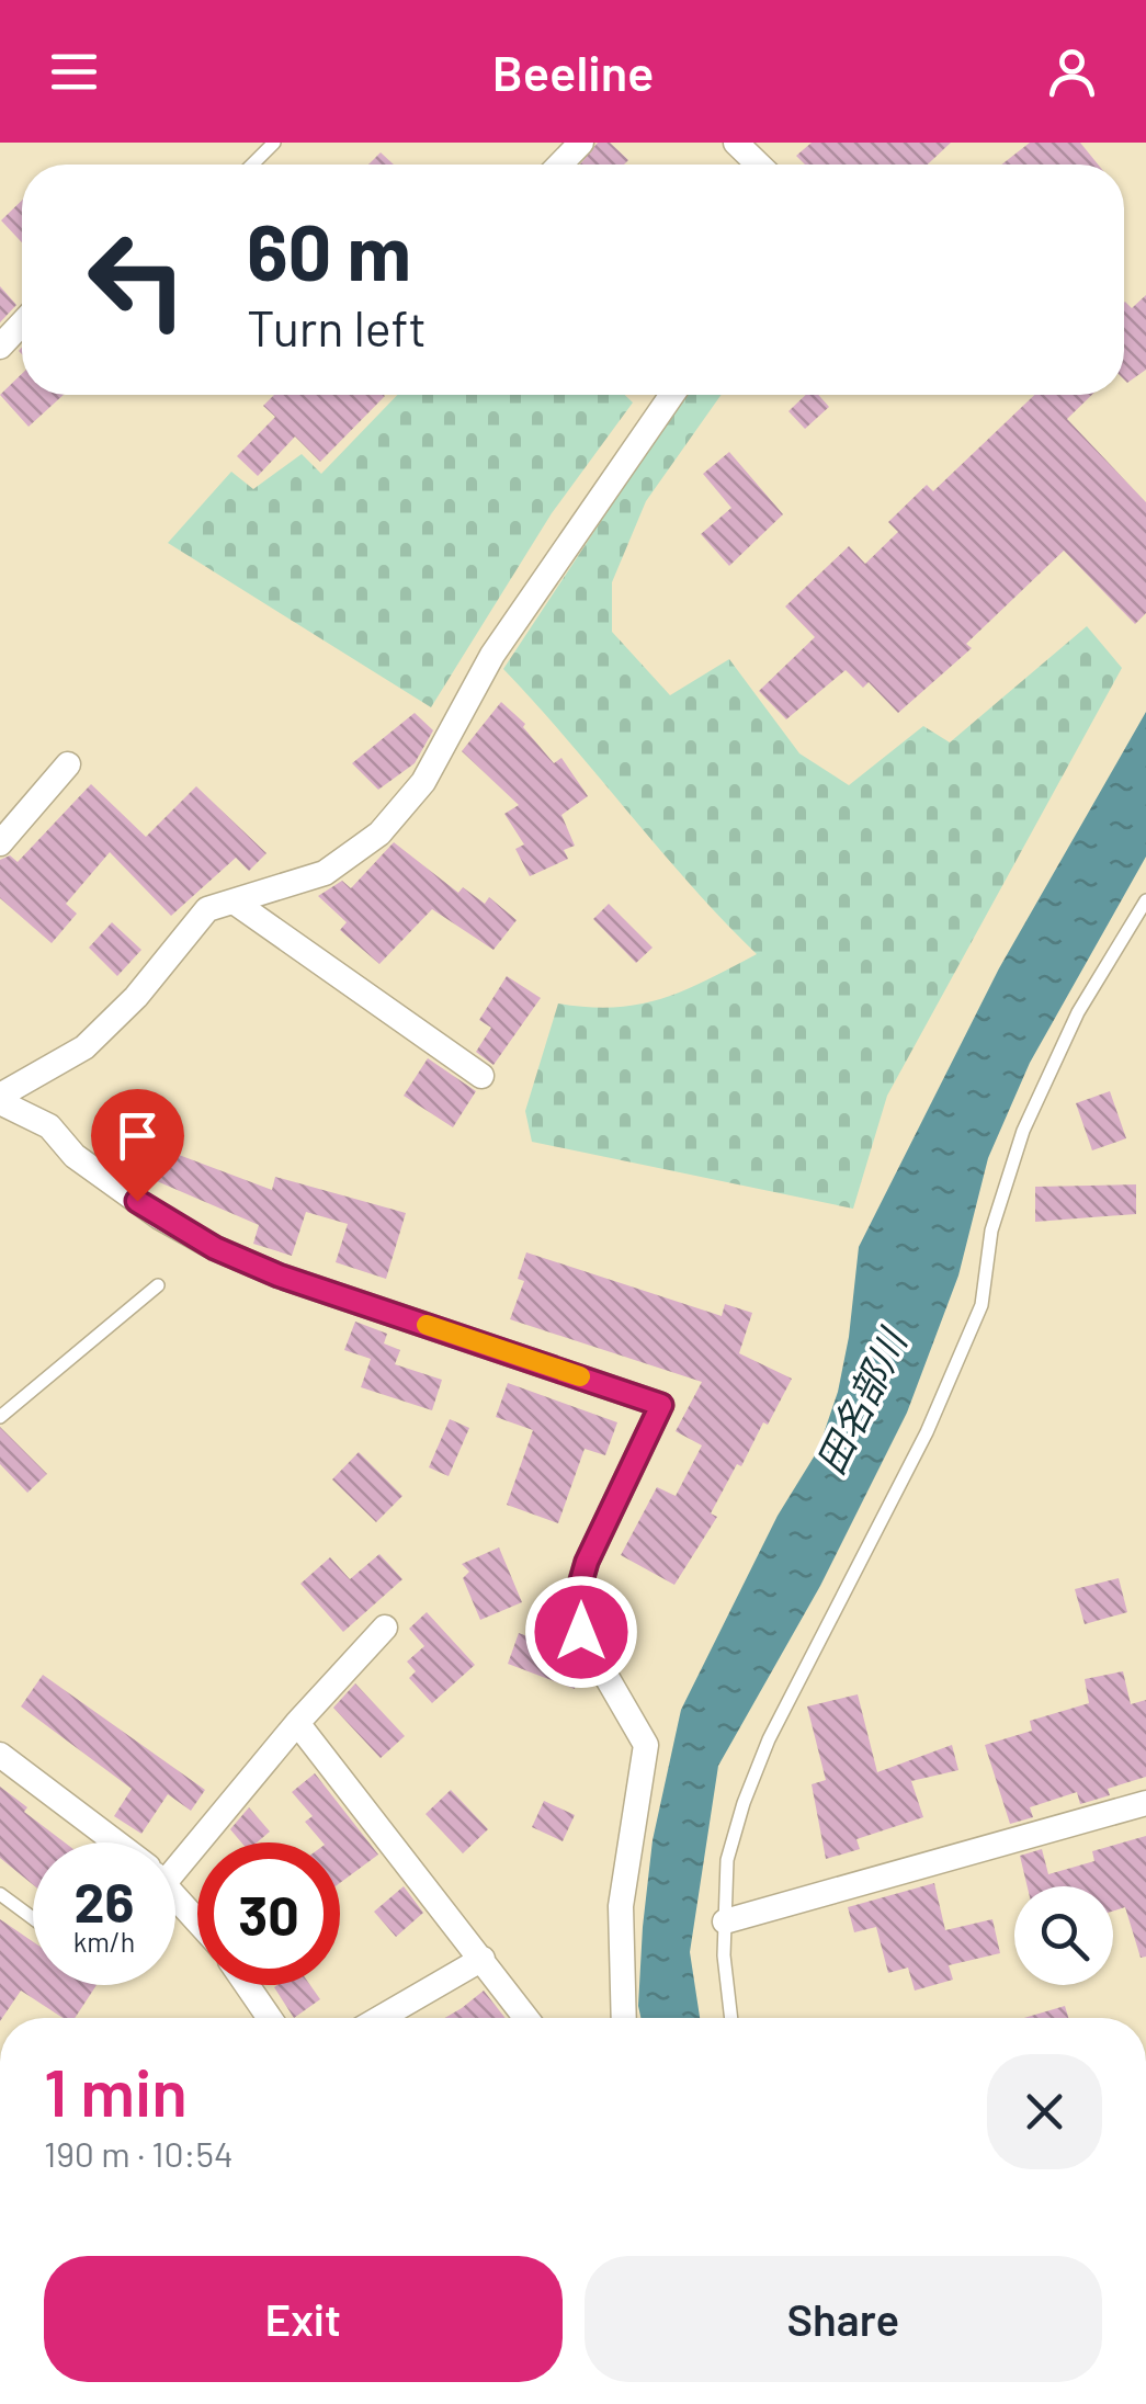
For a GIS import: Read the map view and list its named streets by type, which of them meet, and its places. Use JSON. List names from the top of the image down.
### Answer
{
  "water": ["田名部川"],
  "page": {
    "header": "Beeline",
    "turn": ["60 m", "Turn left"],
    "speed": "26 km/h",
    "limit": "30",
    "heading": ["1 min", "190 m · 10:54"],
    "buttons": ["Exit", "Share"]
  }
}
